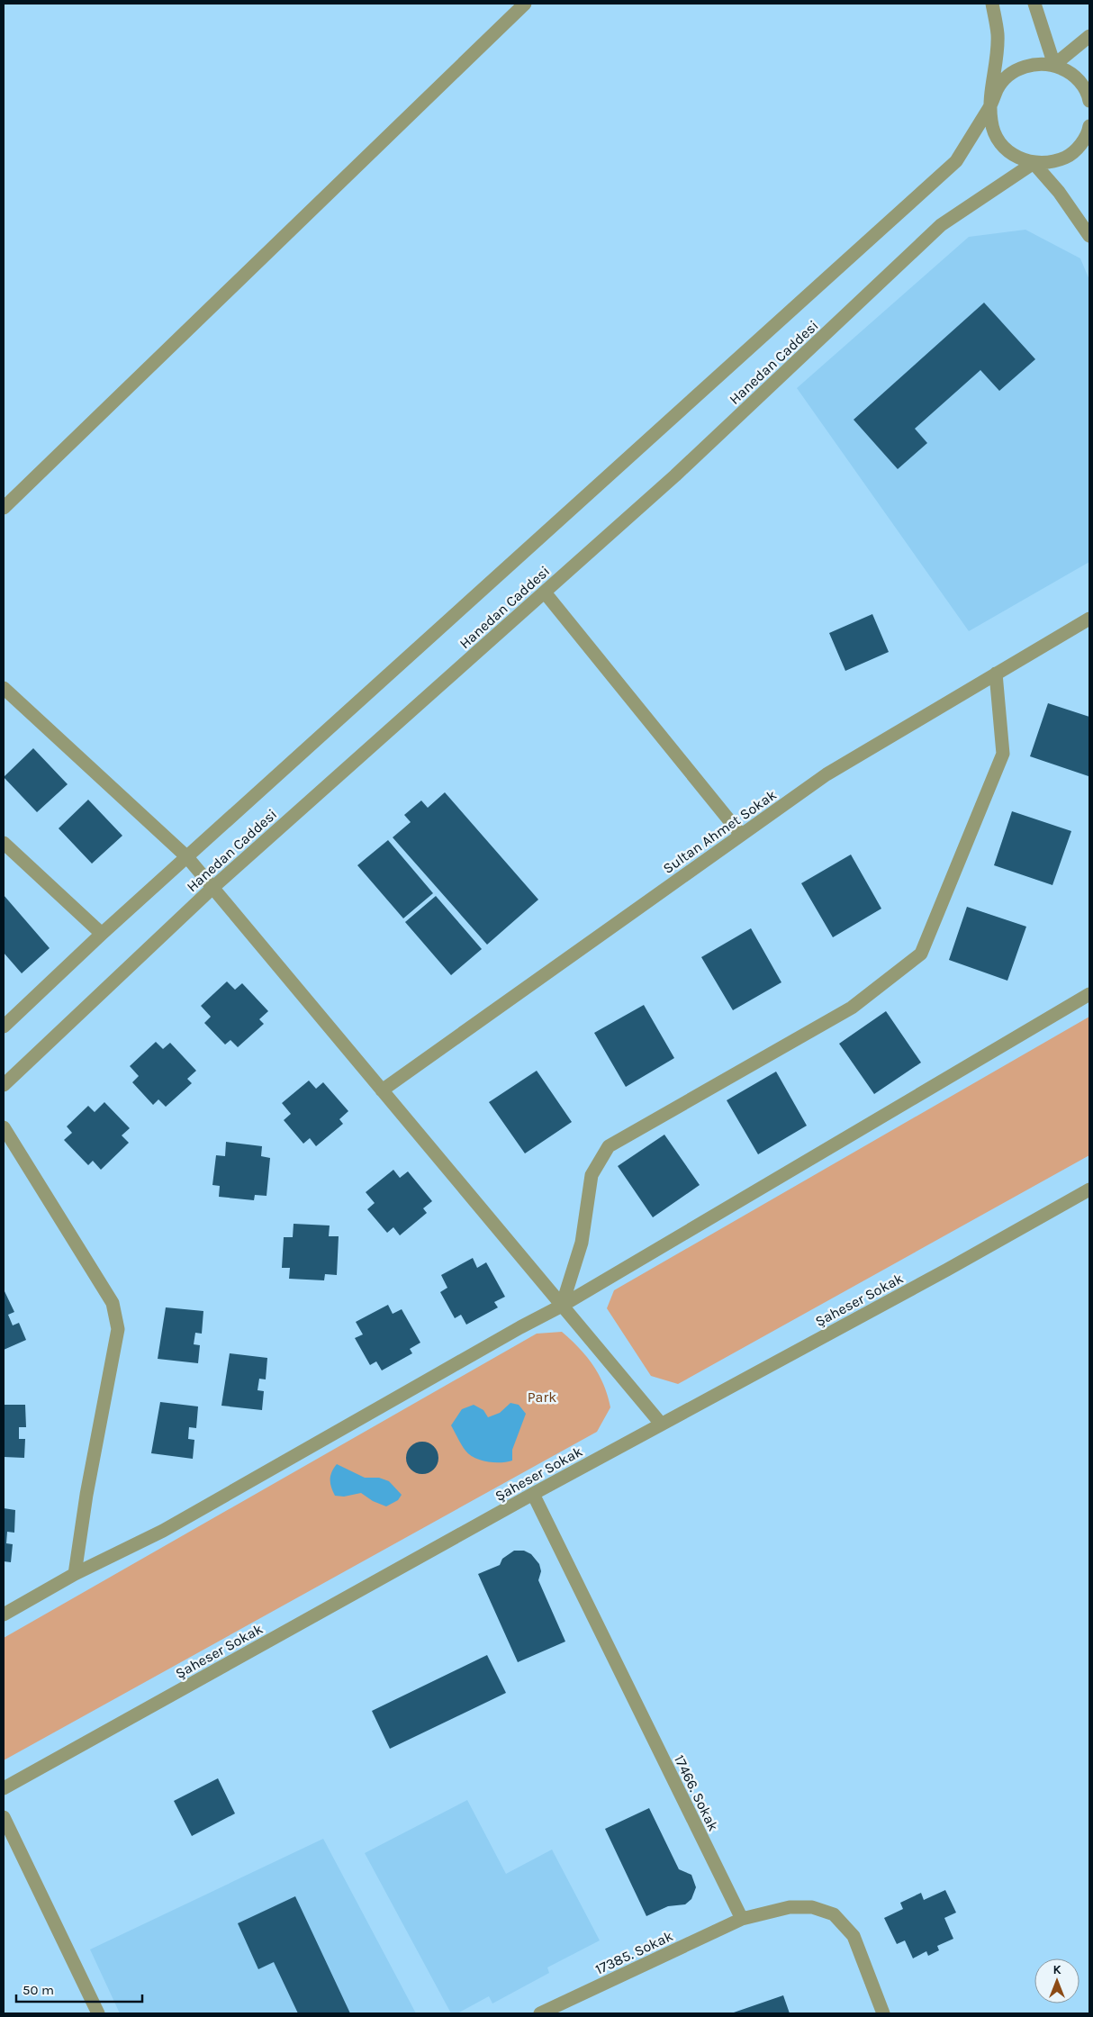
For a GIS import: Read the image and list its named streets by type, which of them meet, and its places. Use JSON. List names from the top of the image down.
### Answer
{
  "streets": {
    "street": [
      "Hanedan Caddesi",
      "Sultan Ahmet Sokak",
      "Şaheser Sokak",
      "17466. Sokak",
      "17385. Sokak"
    ]
  },
  "crossings": [
    ["Şaheser Sokak", "17466. Sokak"],
    ["17466. Sokak", "17385. Sokak"]
  ],
  "parks": ["Park"],
  "scale_bar": "50 m",
  "north": "top"
}
